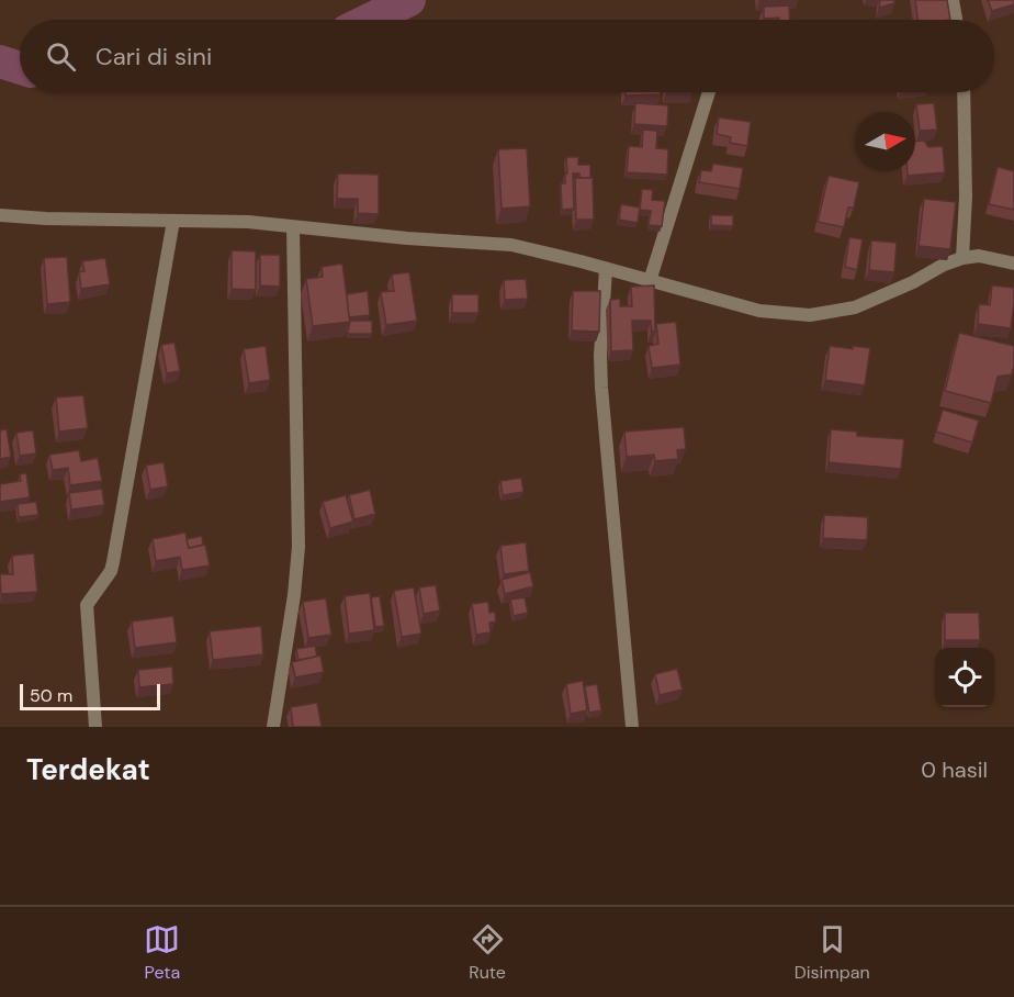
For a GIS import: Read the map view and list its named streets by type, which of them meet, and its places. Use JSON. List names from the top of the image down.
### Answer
{
  "scale_bar": "50 m",
  "north": "right",
  "page": {
    "search": "Cari di sini",
    "scale": "50 m",
    "heading": ["Terdekat", "0 hasil"],
    "nav": ["Peta", "Rute", "Disimpan"]
  }
}
